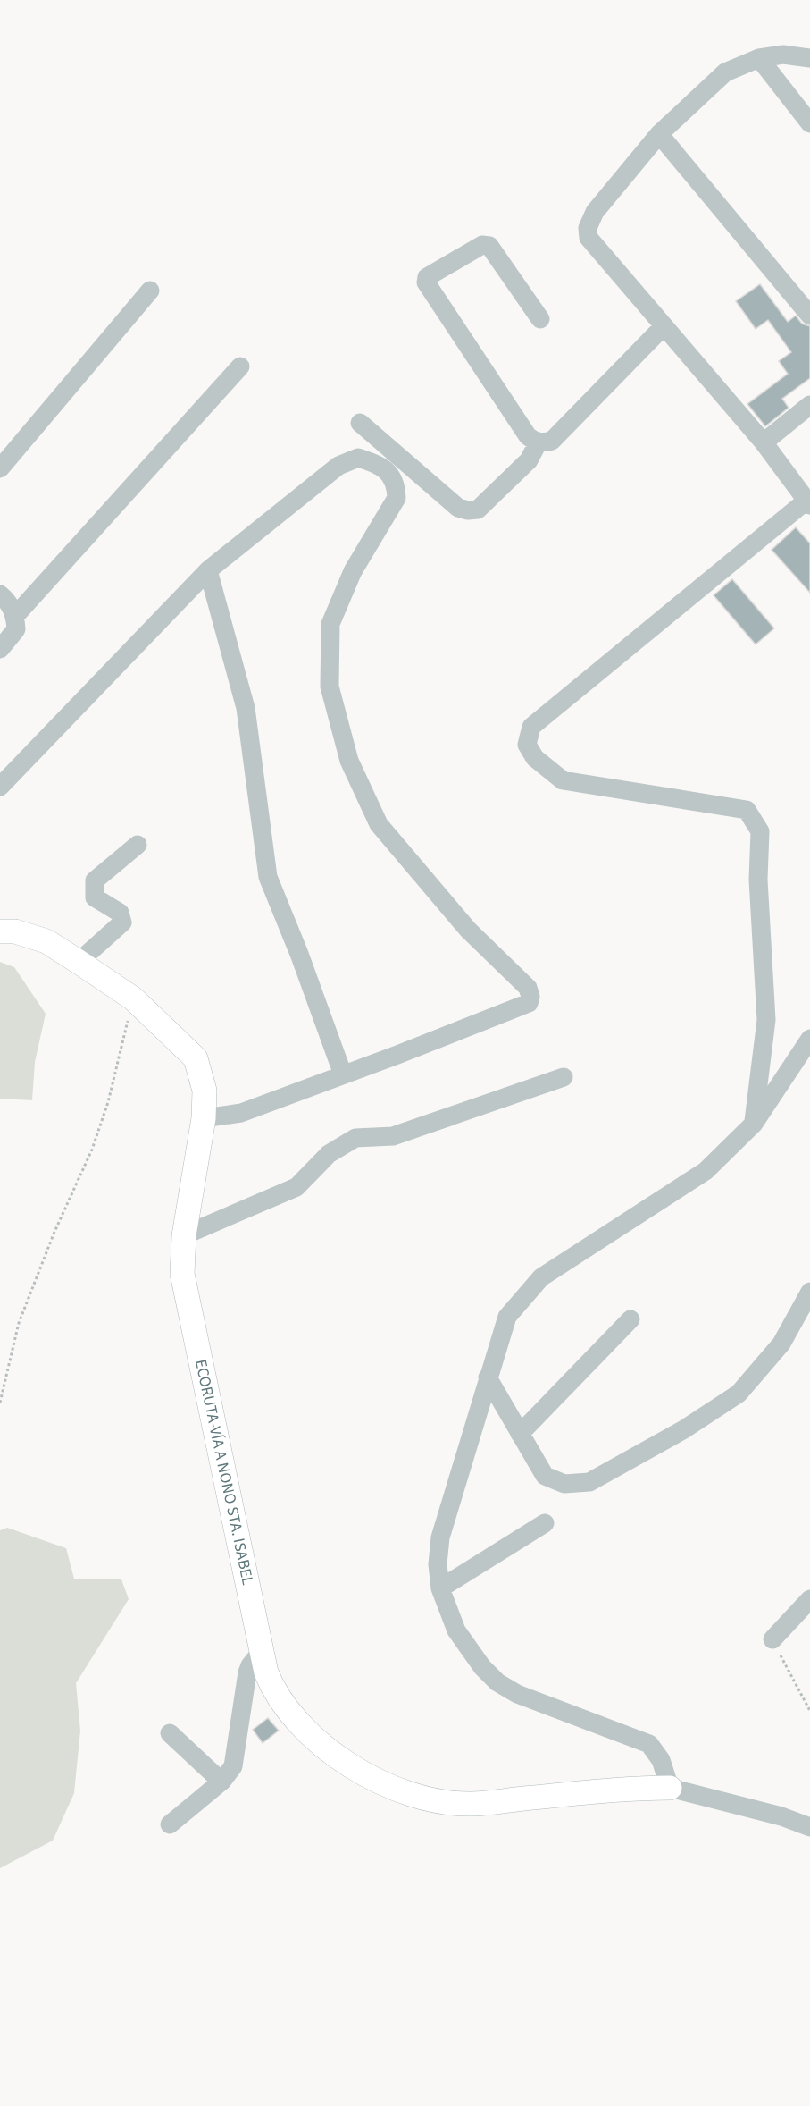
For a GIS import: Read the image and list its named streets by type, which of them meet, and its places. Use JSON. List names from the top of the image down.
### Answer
{
  "streets": {
    "main road": ["ECORUTA-VÍA A NONO STA. ISABEL"]
  }
}
